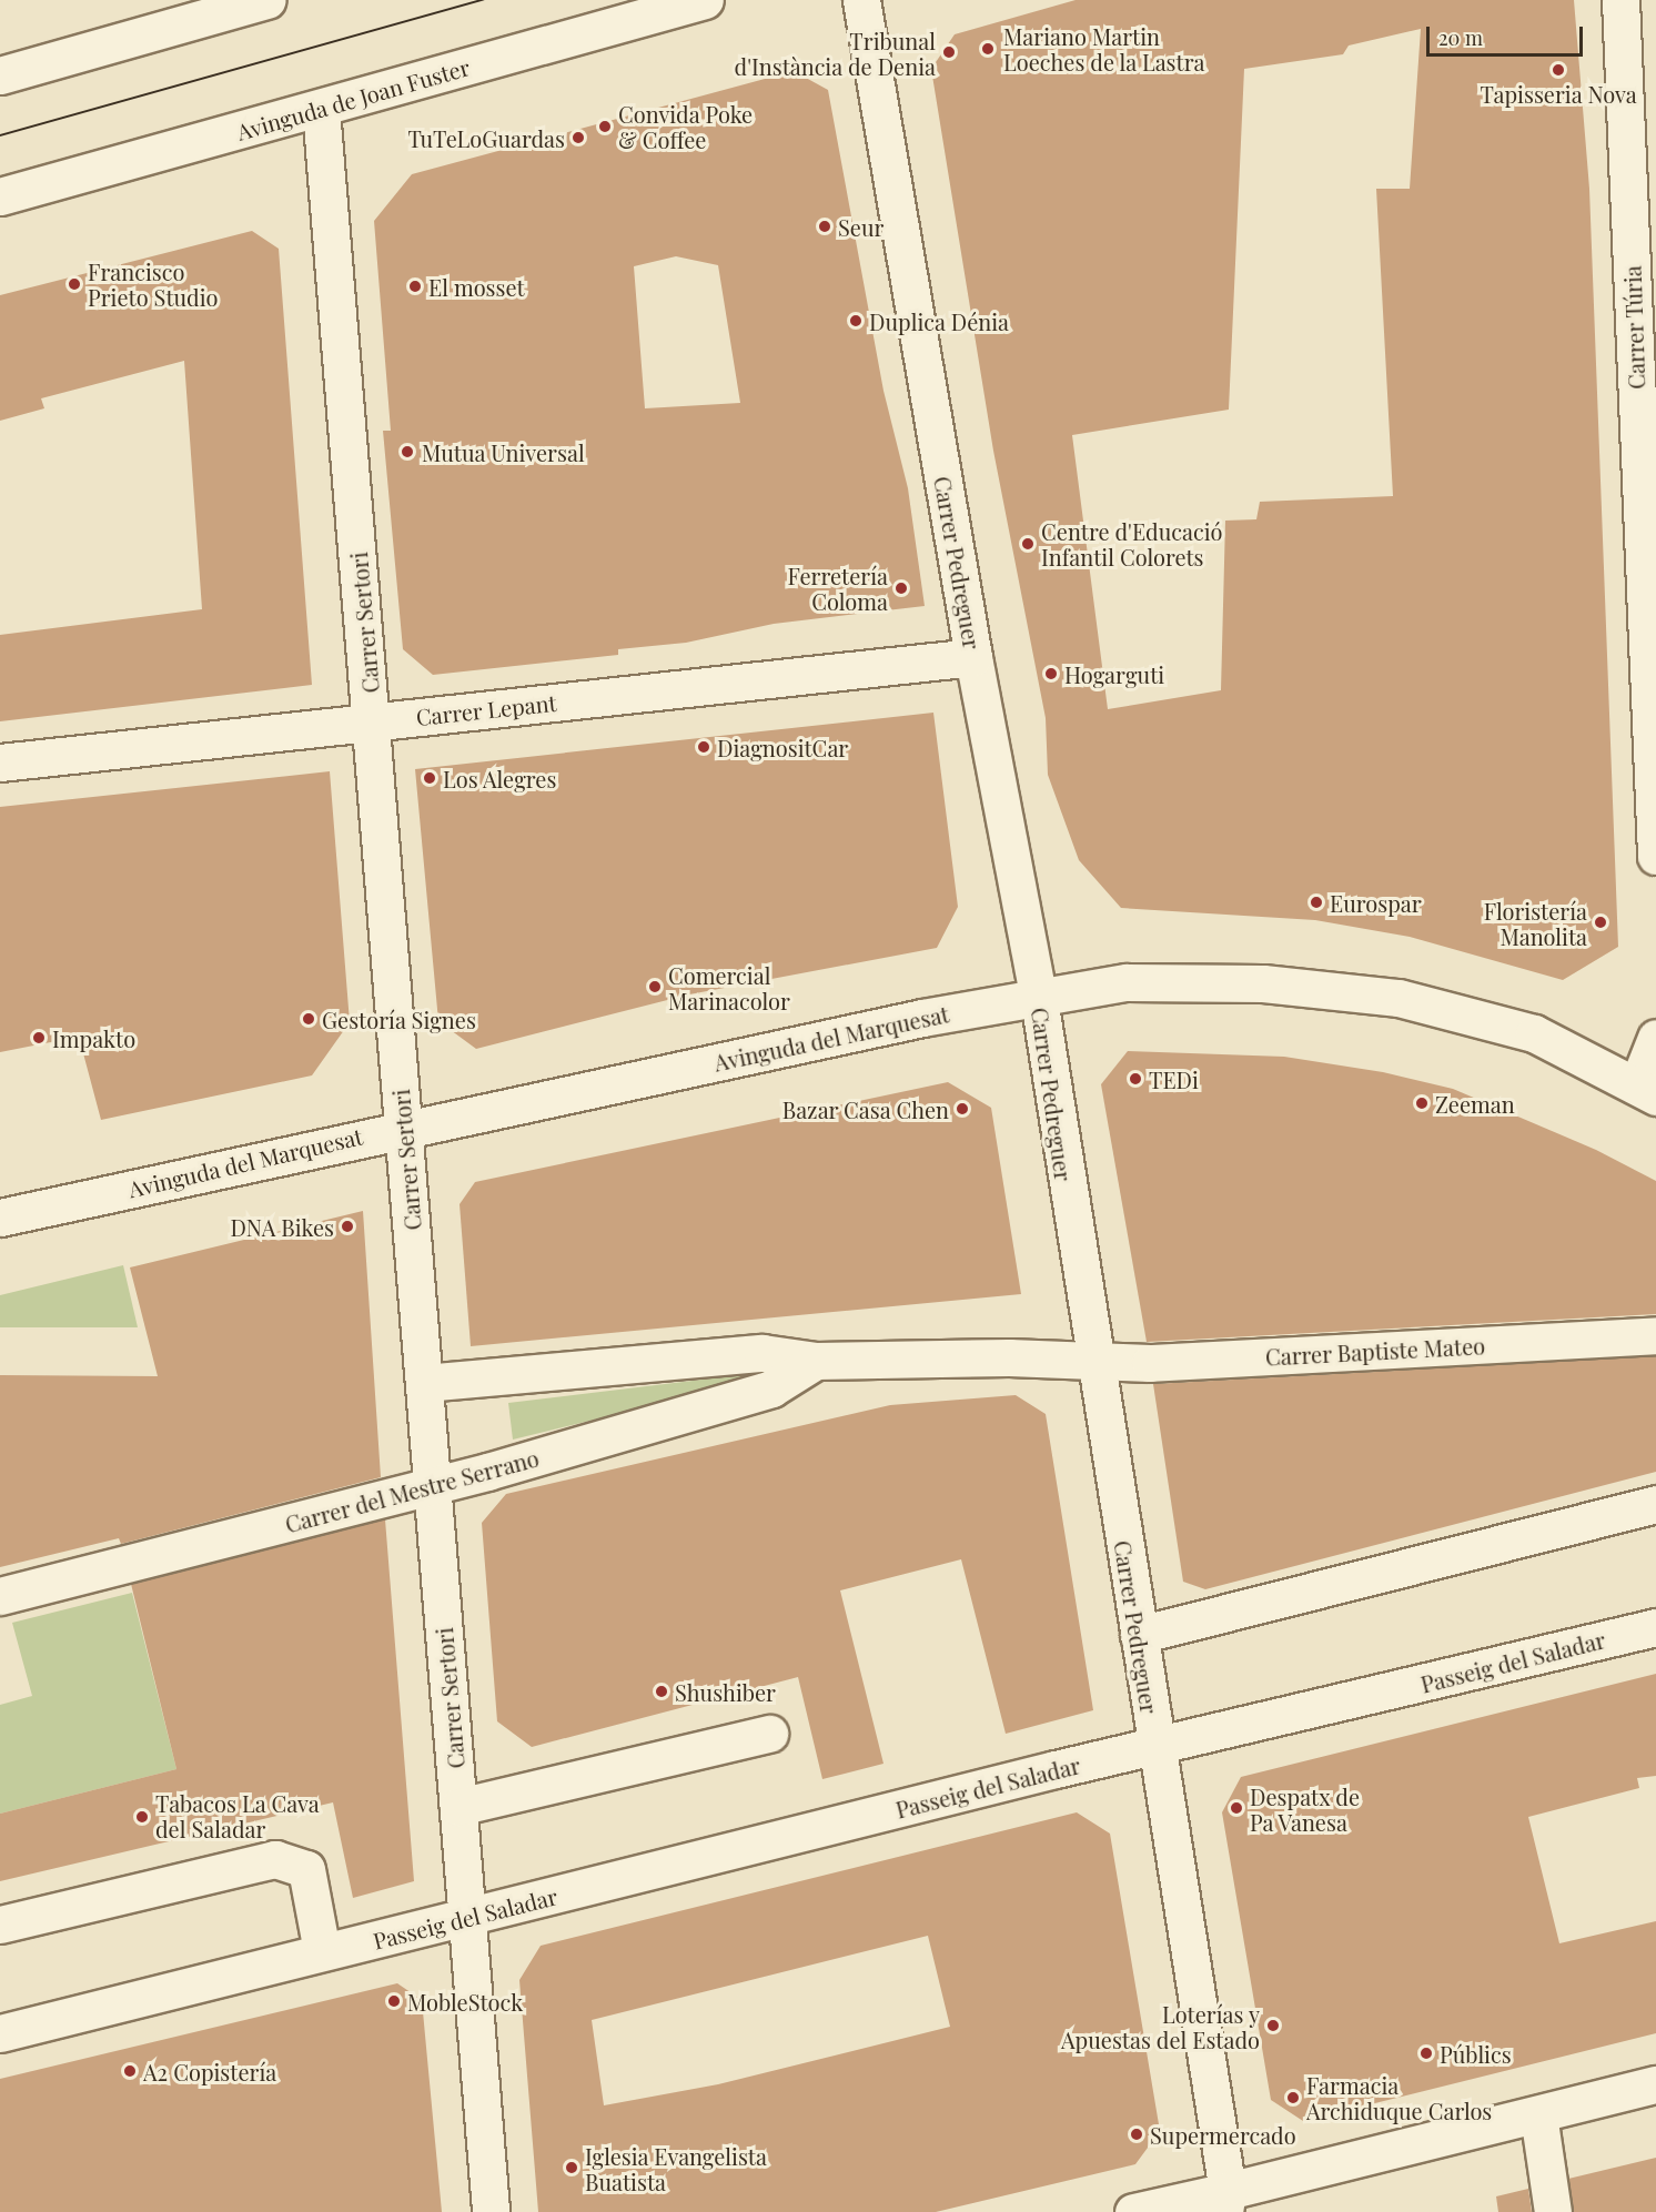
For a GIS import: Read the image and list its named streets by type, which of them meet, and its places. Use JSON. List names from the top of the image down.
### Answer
{
  "streets": {
    "street": [
      "Avinguda de Joan Fuster",
      "Carrer Túria",
      "Carrer Pedreguer",
      "Carrer Sertori",
      "Carrer Lepant",
      "Avinguda del Marquesat",
      "Carrer Baptiste Mateo",
      "Carrer del Mestre Serrano",
      "Passeig del Saladar"
    ]
  },
  "crossings": [
    ["Avinguda de Joan Fuster", "Carrer Sertori"],
    ["Carrer Pedreguer", "Carrer Lepant"],
    ["Carrer Pedreguer", "Avinguda del Marquesat"],
    ["Carrer Pedreguer", "Carrer Baptiste Mateo"],
    ["Carrer Pedreguer", "Passeig del Saladar"],
    ["Carrer Sertori", "Carrer Lepant"],
    ["Carrer Sertori", "Avinguda del Marquesat"],
    ["Carrer Sertori", "Carrer del Mestre Serrano"],
    ["Carrer Sertori", "Passeig del Saladar"]
  ],
  "places": [
    "Mariano Martin Loeches de la Lastra",
    "Tribunal d'Instància de Denia",
    "Tapisseria Nova",
    "Convida Poke & Coffee",
    "TuTeLoGuardas",
    "Seur",
    "Francisco Prieto Studio",
    "El mosset",
    "Duplica Dénia",
    "Mutua Universal",
    "Centre d'Educació Infantil Colorets",
    "Ferretería Coloma",
    "Hogarguti",
    "DiagnositCar",
    "Los Alegres",
    "Eurospar",
    "Floristería Manolita",
    "Comercial Marinacolor",
    "Gestoría Signes",
    "Impakto",
    "TEDi",
    "Zeeman",
    "Bazar Casa Chen",
    "DNA Bikes",
    "Shushiber",
    "Despatx de Pa Vanesa",
    "Tabacos La Cava del Saladar",
    "MobleStock",
    "Loterías y Apuestas del Estado",
    "Públics",
    "A2 Copistería",
    "Farmacia Archiduque Carlos",
    "Supermercado",
    "Iglesia Evangelista Buatista"
  ],
  "scale_bar": "20 m"
}
